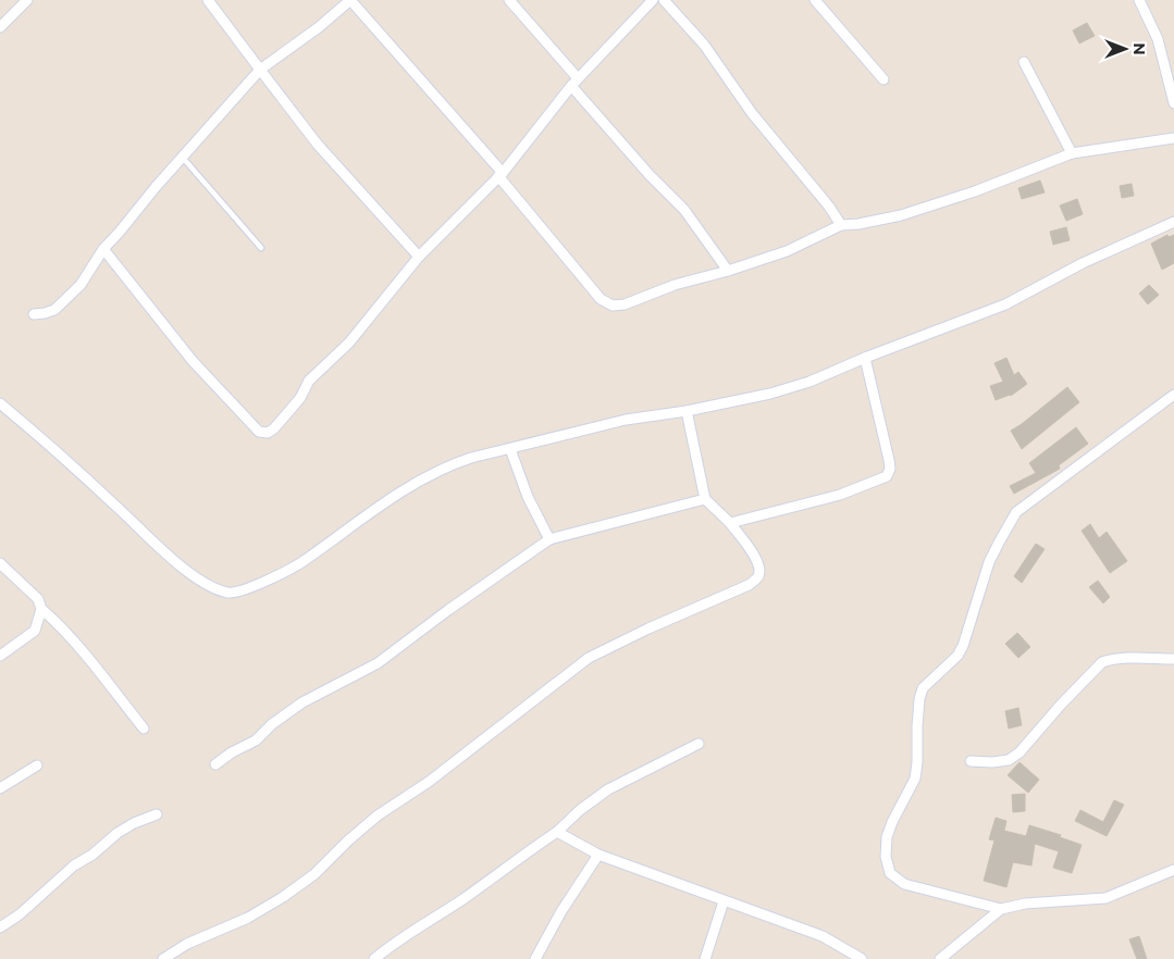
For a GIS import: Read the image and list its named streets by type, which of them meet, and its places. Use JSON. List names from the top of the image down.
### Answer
{
  "north": "right"
}
